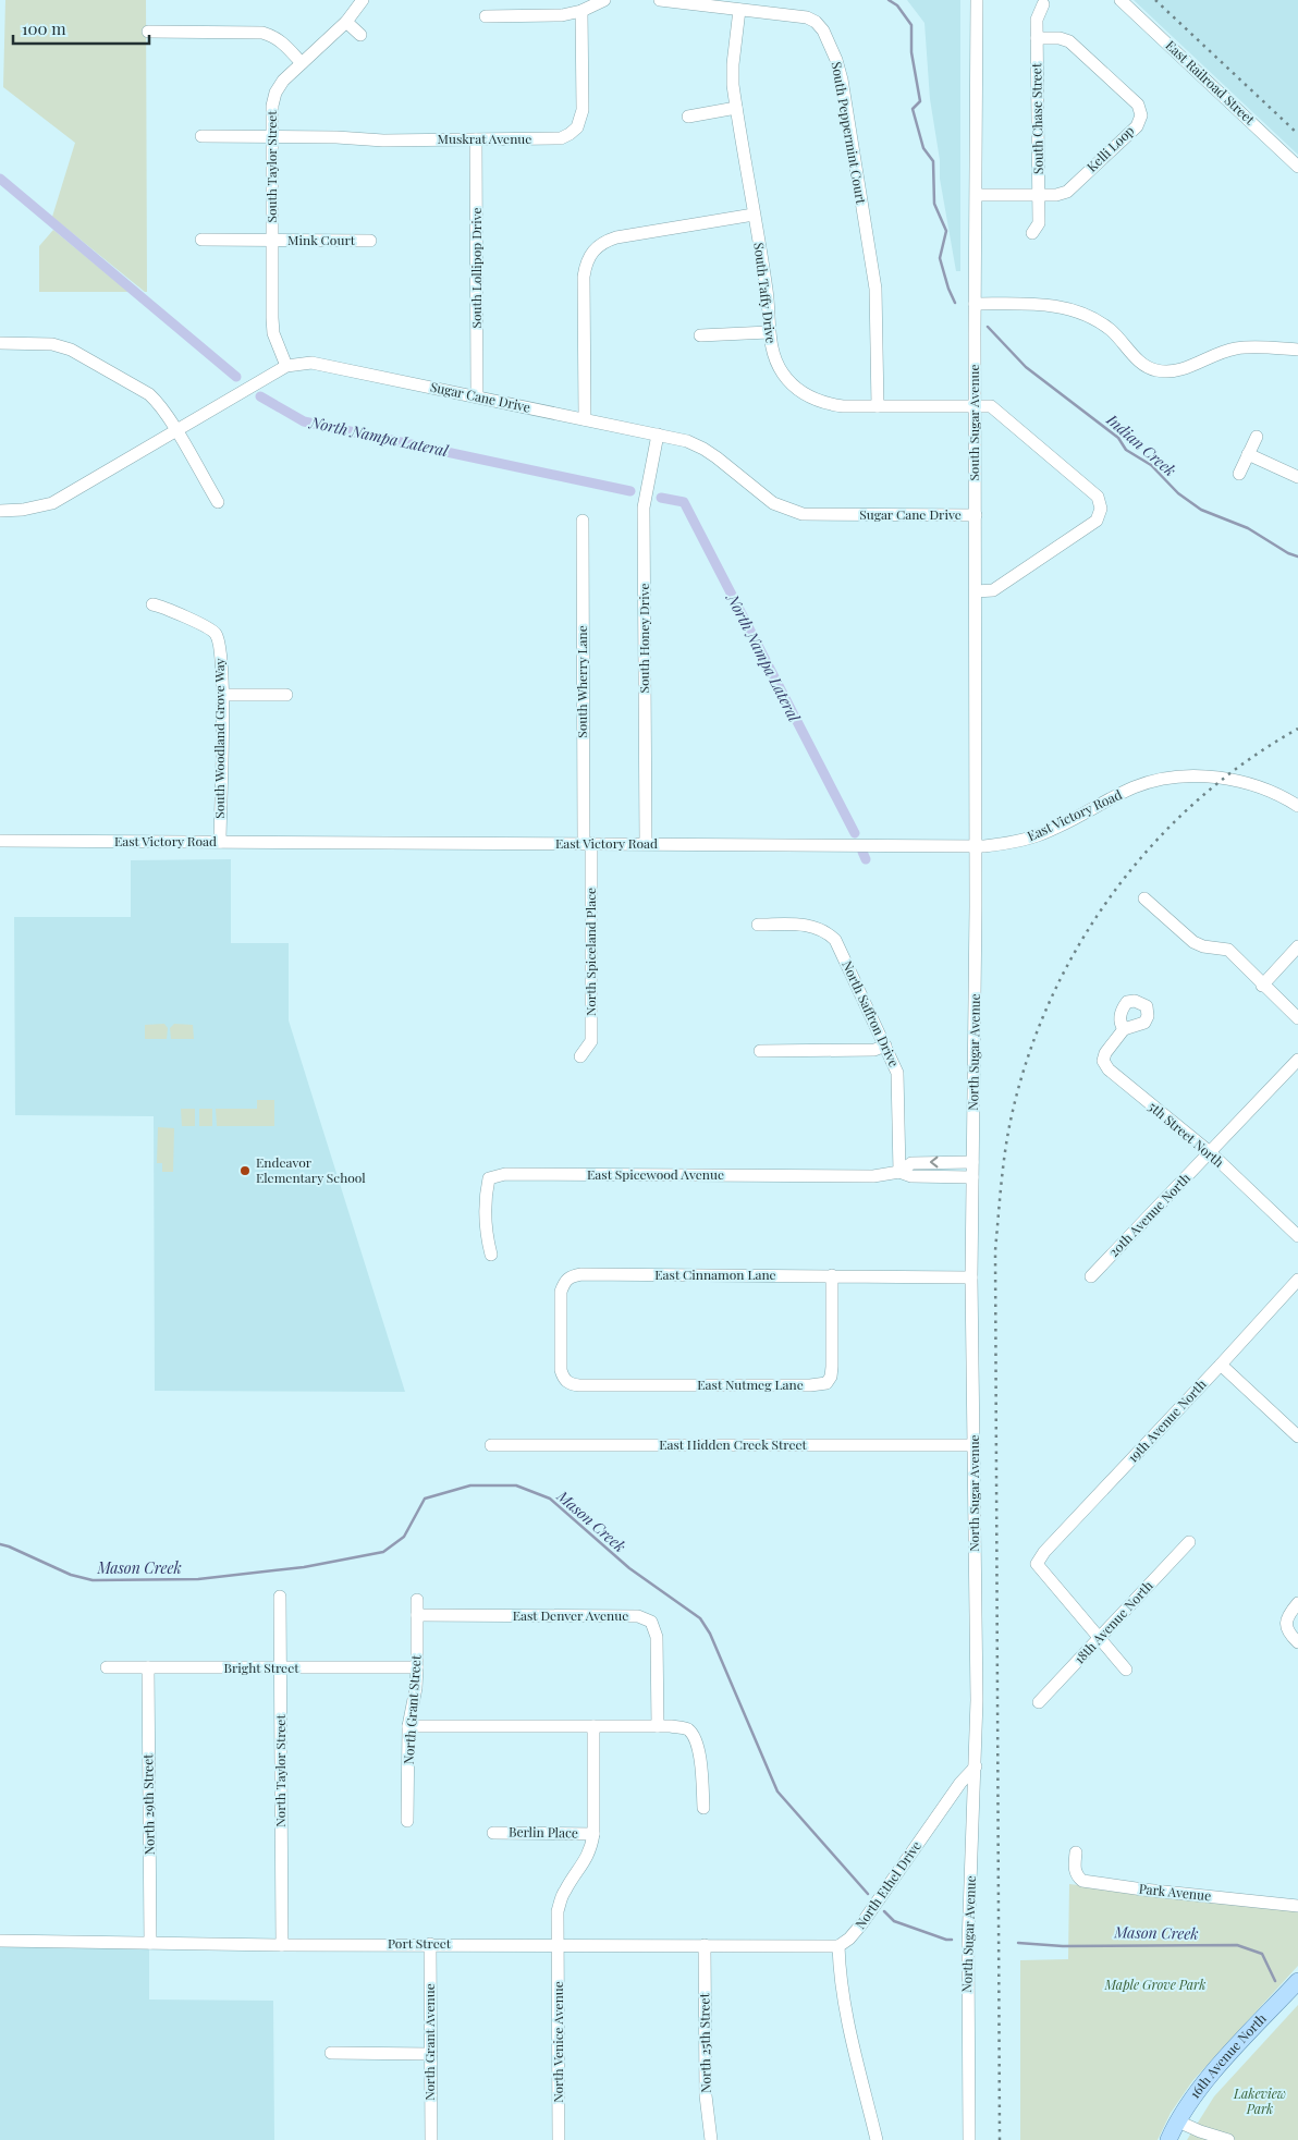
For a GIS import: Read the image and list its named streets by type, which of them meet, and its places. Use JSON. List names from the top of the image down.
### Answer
{
  "streets": {
    "main road": ["16th Avenue North"],
    "street": [
      "East Railroad Street",
      "South Chase Street",
      "South Peppermint Court",
      "Muskrat Avenue",
      "Kelli Loop",
      "South Taylor Street",
      "Mink Court",
      "South Lollipop Drive",
      "South Taffy Drive",
      "Sugar Cane Drive",
      "South Sugar Avenue",
      "South Honey Drive",
      "South Wherry Lane",
      "South Woodland Grove Way",
      "East Victory Road",
      "North Spiceland Place",
      "North Saffron Drive",
      "North Sugar Avenue",
      "5th Street North",
      "East Spicewood Avenue",
      "20th Avenue North",
      "East Cinnamon Lane",
      "East Nutmeg Lane",
      "19th Avenue North",
      "East Hidden Creek Street",
      "East Denver Avenue",
      "18th Avenue North",
      "Bright Street",
      "North Grant Street",
      "North Taylor Street",
      "North 29th Street",
      "Berlin Place",
      "North Ethel Drive",
      "Park Avenue",
      "Port Street",
      "North Grant Avenue",
      "North Venice Avenue",
      "North 25th Street"
    ]
  },
  "crossings": [
    ["South Chase Street", "Kelli Loop"],
    ["South Peppermint Court", "South Taffy Drive"],
    ["Muskrat Avenue", "South Taylor Street"],
    ["Muskrat Avenue", "South Lollipop Drive"],
    ["Kelli Loop", "South Sugar Avenue"],
    ["South Taylor Street", "Mink Court"],
    ["South Taylor Street", "Sugar Cane Drive"],
    ["South Lollipop Drive", "Sugar Cane Drive"],
    ["South Taffy Drive", "South Sugar Avenue"],
    ["Sugar Cane Drive", "South Sugar Avenue"],
    ["Sugar Cane Drive", "South Honey Drive"],
    ["South Sugar Avenue", "East Victory Road"],
    ["South Sugar Avenue", "North Sugar Avenue"],
    ["South Honey Drive", "East Victory Road"],
    ["South Wherry Lane", "East Victory Road"],
    ["South Wherry Lane", "North Spiceland Place"],
    ["South Woodland Grove Way", "East Victory Road"],
    ["East Victory Road", "North Spiceland Place"],
    ["East Victory Road", "North Sugar Avenue"],
    ["North Saffron Drive", "East Spicewood Avenue"],
    ["North Sugar Avenue", "East Spicewood Avenue"],
    ["North Sugar Avenue", "East Cinnamon Lane"],
    ["North Sugar Avenue", "East Hidden Creek Street"],
    ["North Sugar Avenue", "North Ethel Drive"],
    ["5th Street North", "20th Avenue North"],
    ["East Cinnamon Lane", "East Nutmeg Lane"],
    ["19th Avenue North", "18th Avenue North"],
    ["East Denver Avenue", "North Grant Street"],
    ["Bright Street", "North Grant Street"],
    ["Bright Street", "North Taylor Street"],
    ["Bright Street", "North 29th Street"],
    ["North Taylor Street", "Port Street"],
    ["North 29th Street", "Port Street"],
    ["Berlin Place", "North Venice Avenue"],
    ["North Ethel Drive", "Port Street"],
    ["Port Street", "North Grant Avenue"],
    ["Port Street", "North Venice Avenue"],
    ["Port Street", "North 25th Street"]
  ],
  "water": ["North Nampa Lateral", "Indian Creek", "Mason Creek"],
  "parks": ["Maple Grove Park", "Lakeview Park"],
  "places": ["Endeavor Elementary School"],
  "scale_bar": "100 m"
}
